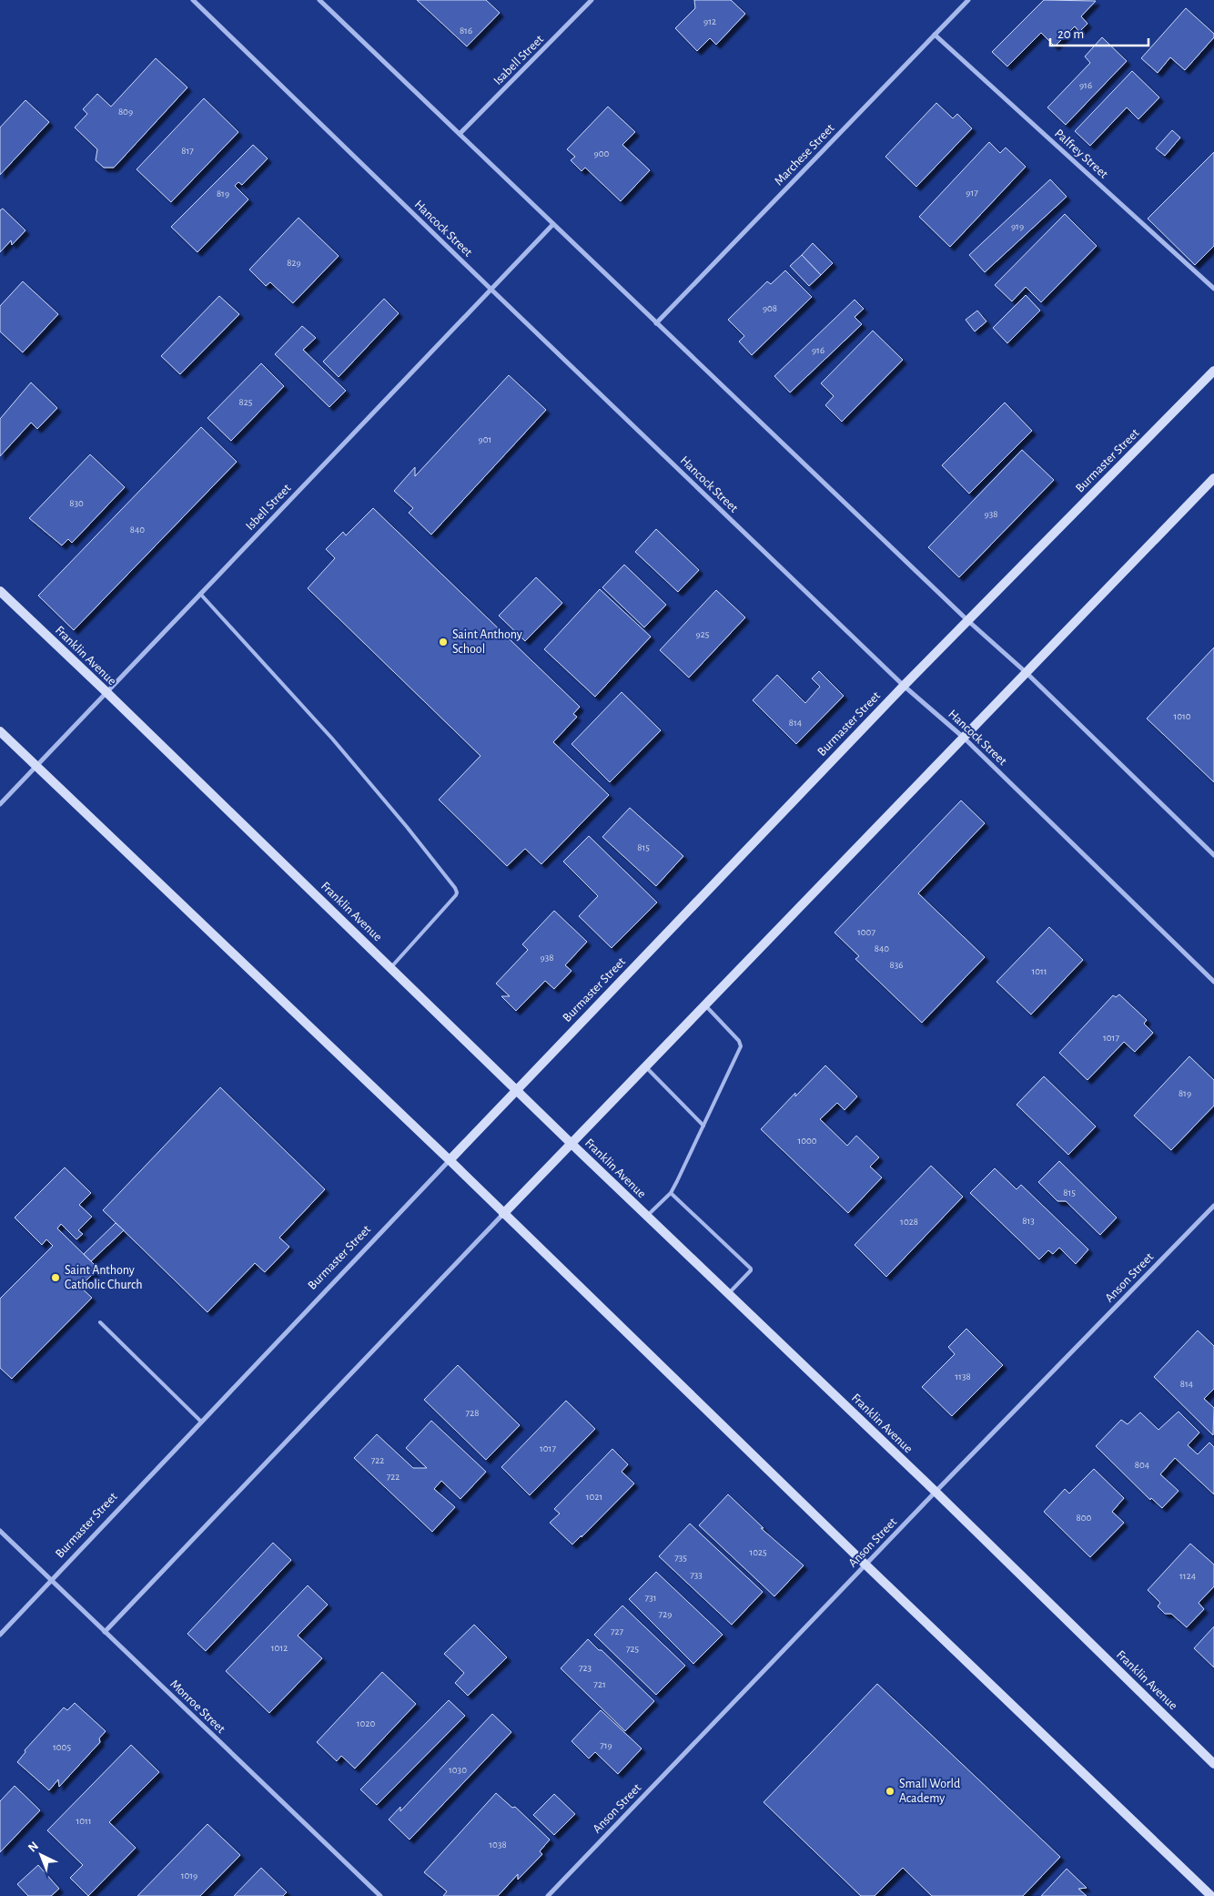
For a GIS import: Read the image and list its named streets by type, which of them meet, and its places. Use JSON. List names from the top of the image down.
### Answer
{
  "streets": {
    "main road": ["Burmaster Street", "Franklin Avenue"],
    "street": [
      "Isabell Street",
      "Palfrey Street",
      "Marchese Street",
      "Hancock Street",
      "Isbell Street",
      "Anson Street",
      "Monroe Street"
    ]
  },
  "crossings": [
    ["Palfrey Street", "Marchese Street"],
    ["Hancock Street", "Burmaster Street"],
    ["Hancock Street", "Isbell Street"],
    ["Burmaster Street", "Franklin Avenue"],
    ["Burmaster Street", "Monroe Street"],
    ["Isbell Street", "Franklin Avenue"],
    ["Franklin Avenue", "Anson Street"]
  ],
  "places": ["Saint Anthony School", "Saint Anthony Catholic Church", "Small World Academy"],
  "house_numbers": [
    "912",
    "816",
    "916",
    "809",
    "817",
    "900",
    "917",
    "819",
    "919",
    "829",
    "908",
    "916",
    "825",
    "901",
    "830",
    "938",
    "840",
    "925",
    "1010",
    "814",
    "815",
    "1007",
    "840",
    "938",
    "836",
    "1011",
    "1017",
    "819",
    "1000",
    "815",
    "813",
    "1028",
    "1138",
    "814",
    "728",
    "1017",
    "722",
    "804",
    "722",
    "1021",
    "800",
    "1025",
    "735",
    "733",
    "1124",
    "731",
    "729",
    "727",
    "1012",
    "725",
    "723",
    "721",
    "1020",
    "719",
    "1005",
    "1030",
    "1011",
    "1038",
    "1019"
  ],
  "scale_bar": "20 m",
  "north": "top left"
}
